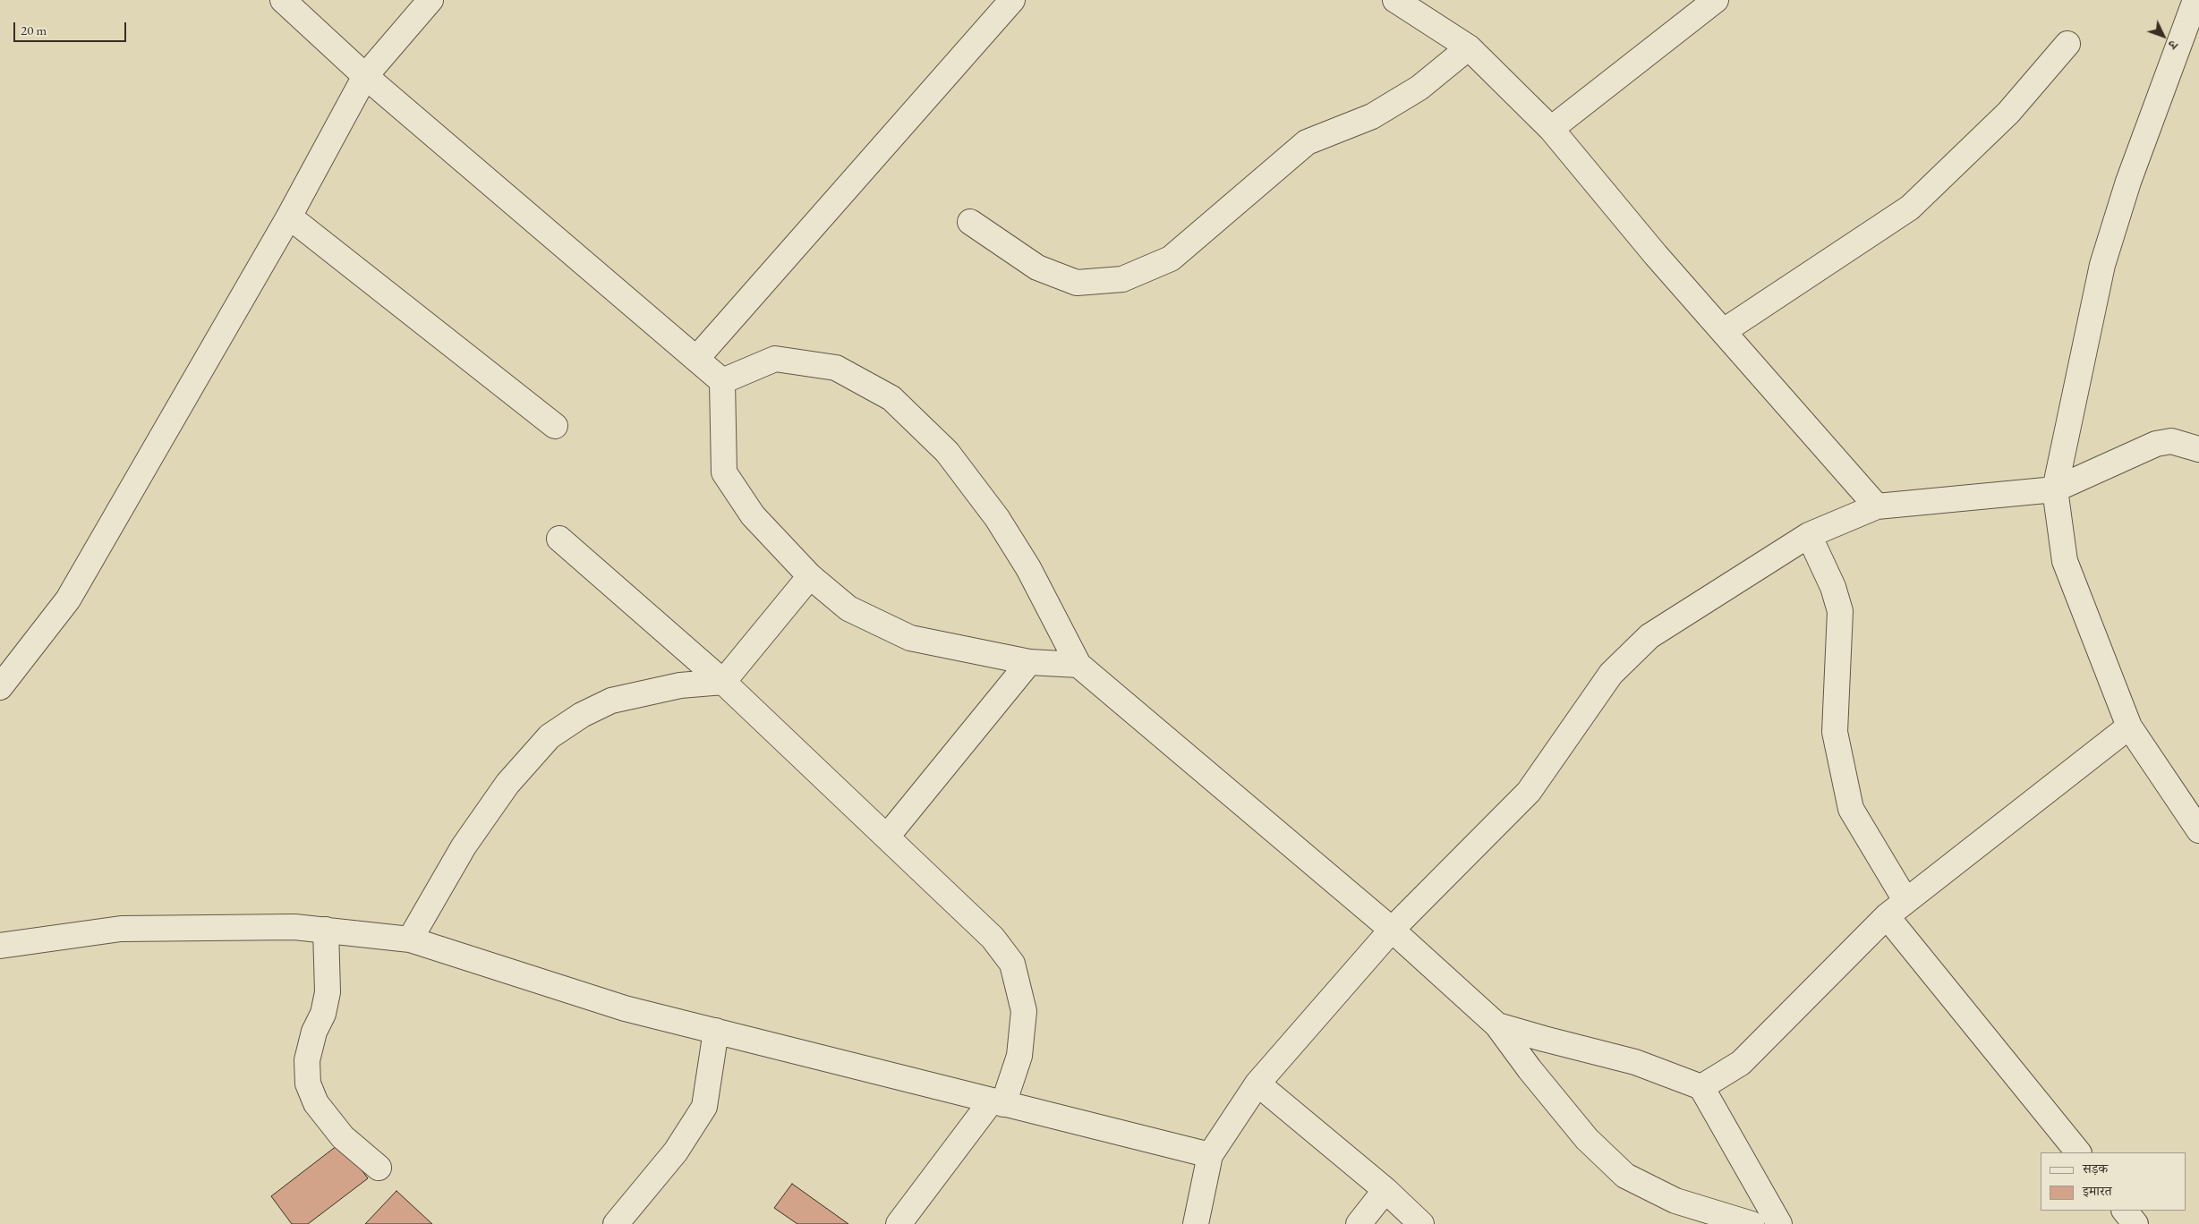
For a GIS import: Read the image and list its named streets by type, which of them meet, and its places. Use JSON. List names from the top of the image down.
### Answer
{
  "legend": ["सड़क", "इमारत"],
  "scale_bar": "20 m",
  "north": "bottom right"
}
